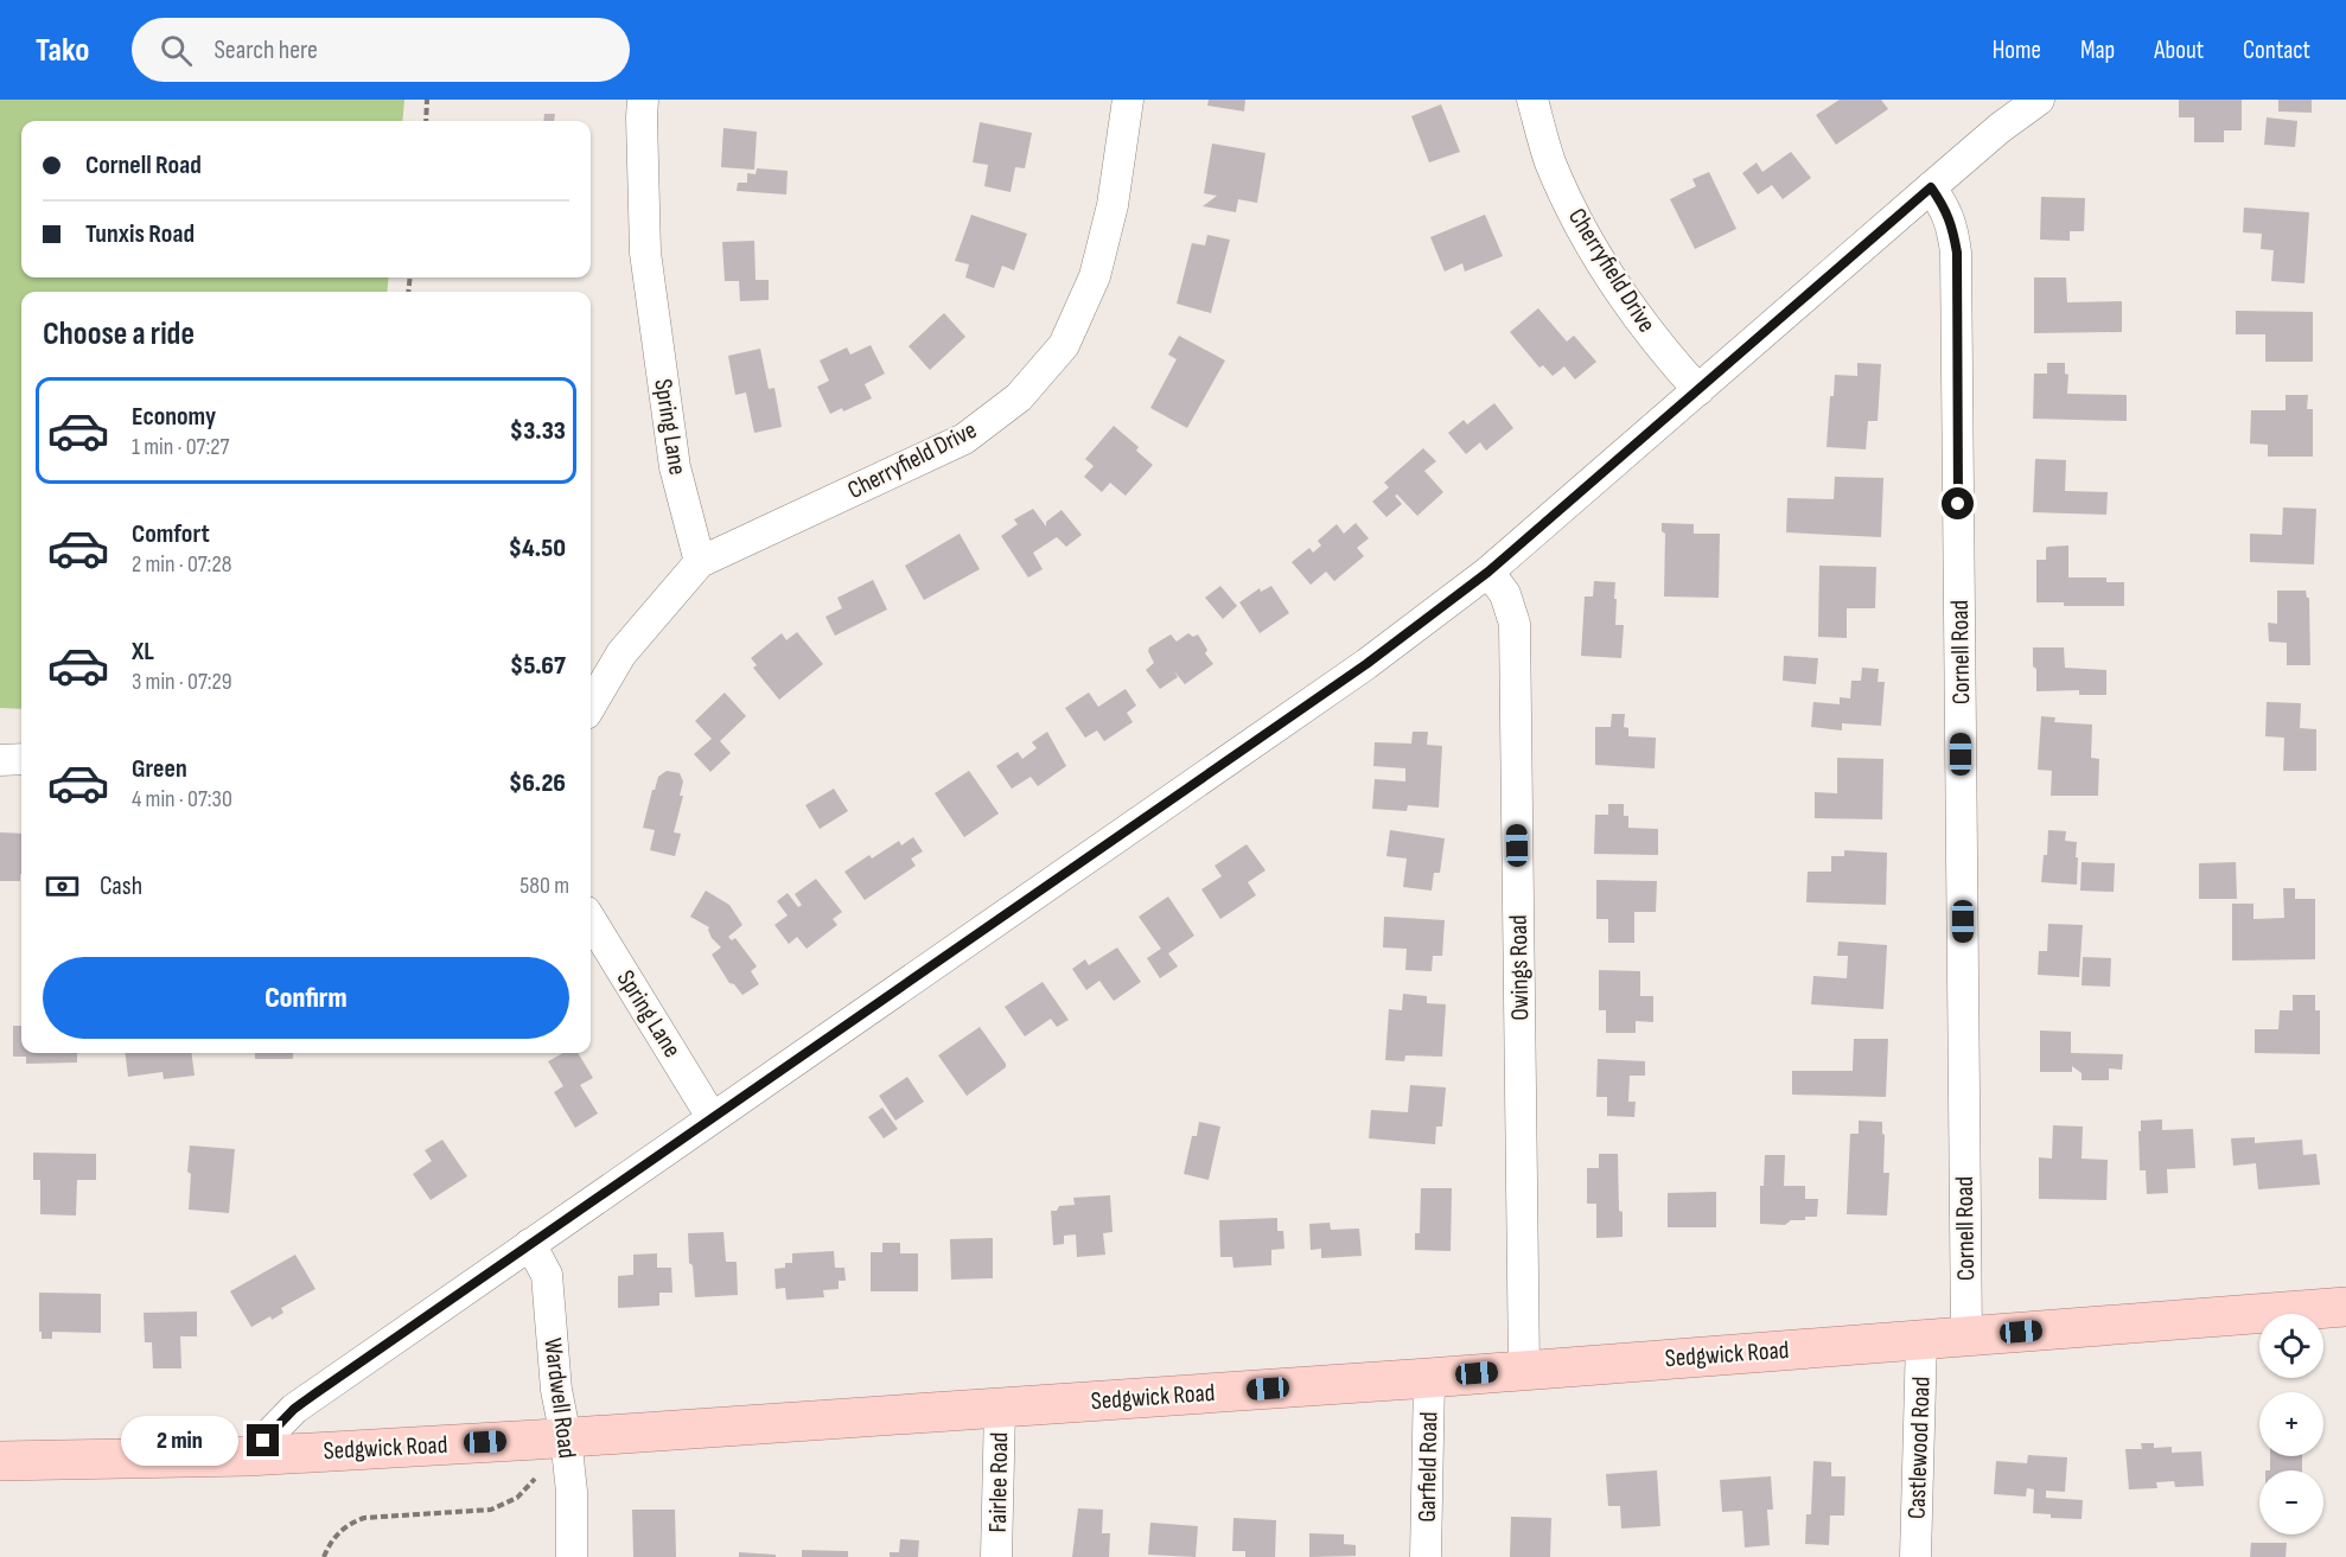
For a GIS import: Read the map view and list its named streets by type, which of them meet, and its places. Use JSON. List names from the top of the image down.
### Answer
{
  "streets": {
    "main road": ["Sedgwick Road"],
    "street": [
      "Cherryfield Drive",
      "Spring Lane",
      "Cornell Road",
      "Owings Road",
      "Wardwell Road",
      "Castlewood Road",
      "Garfield Road",
      "Fairlee Road"
    ]
  },
  "crossings": [
    ["Cherryfield Drive", "Spring Lane"],
    ["Cornell Road", "Sedgwick Road"],
    ["Owings Road", "Sedgwick Road"],
    ["Sedgwick Road", "Wardwell Road"],
    ["Sedgwick Road", "Castlewood Road"],
    ["Sedgwick Road", "Garfield Road"],
    ["Sedgwick Road", "Fairlee Road"]
  ],
  "page": {
    "header": "Tako",
    "search": "Search here",
    "nav": [
      "Home",
      "Map",
      "About",
      "Contact"
    ],
    "banner": ["Cornell Road", "Tunxis Road"],
    "heading": "Choose a ride",
    "list": [
      {
        "name": "Economy",
        "note": "1 min · 07:27",
        "value": "$3.33"
      },
      {
        "name": "Comfort",
        "note": "2 min · 07:28",
        "value": "$4.50"
      },
      {
        "name": "XL",
        "note": "3 min · 07:29",
        "value": "$5.67"
      },
      {
        "name": "Green",
        "note": "4 min · 07:30",
        "value": "$6.26"
      }
    ],
    "pay": ["Cash", "580 m"],
    "buttons": "Confirm",
    "map_buttons": ["+", "−"],
    "bubble": "2 min"
  }
}
